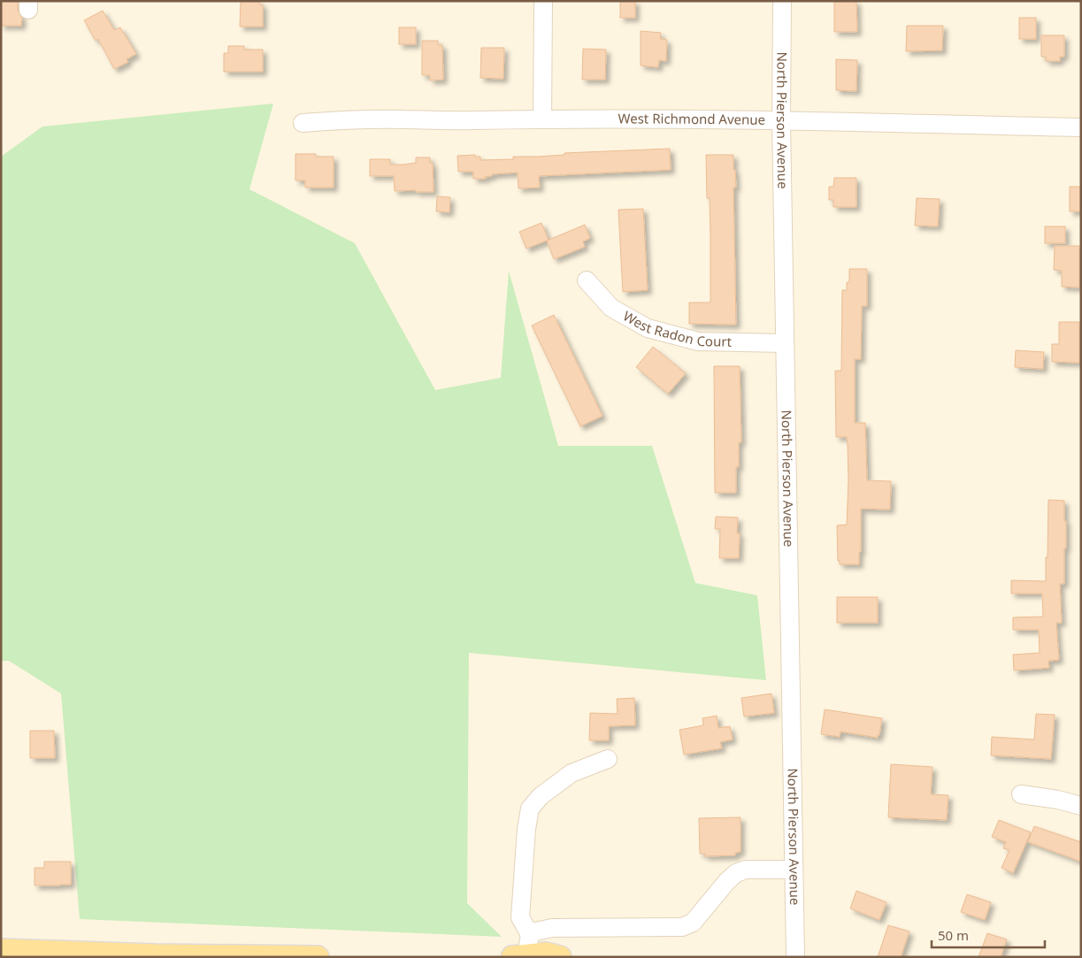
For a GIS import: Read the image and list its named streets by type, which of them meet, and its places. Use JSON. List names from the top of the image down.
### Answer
{
  "streets": {
    "street": ["West Richmond Avenue", "North Pierson Avenue", "West Radon Court"]
  },
  "crossings": [
    ["West Richmond Avenue", "North Pierson Avenue"],
    ["North Pierson Avenue", "West Radon Court"]
  ],
  "scale_bar": "50 m"
}
